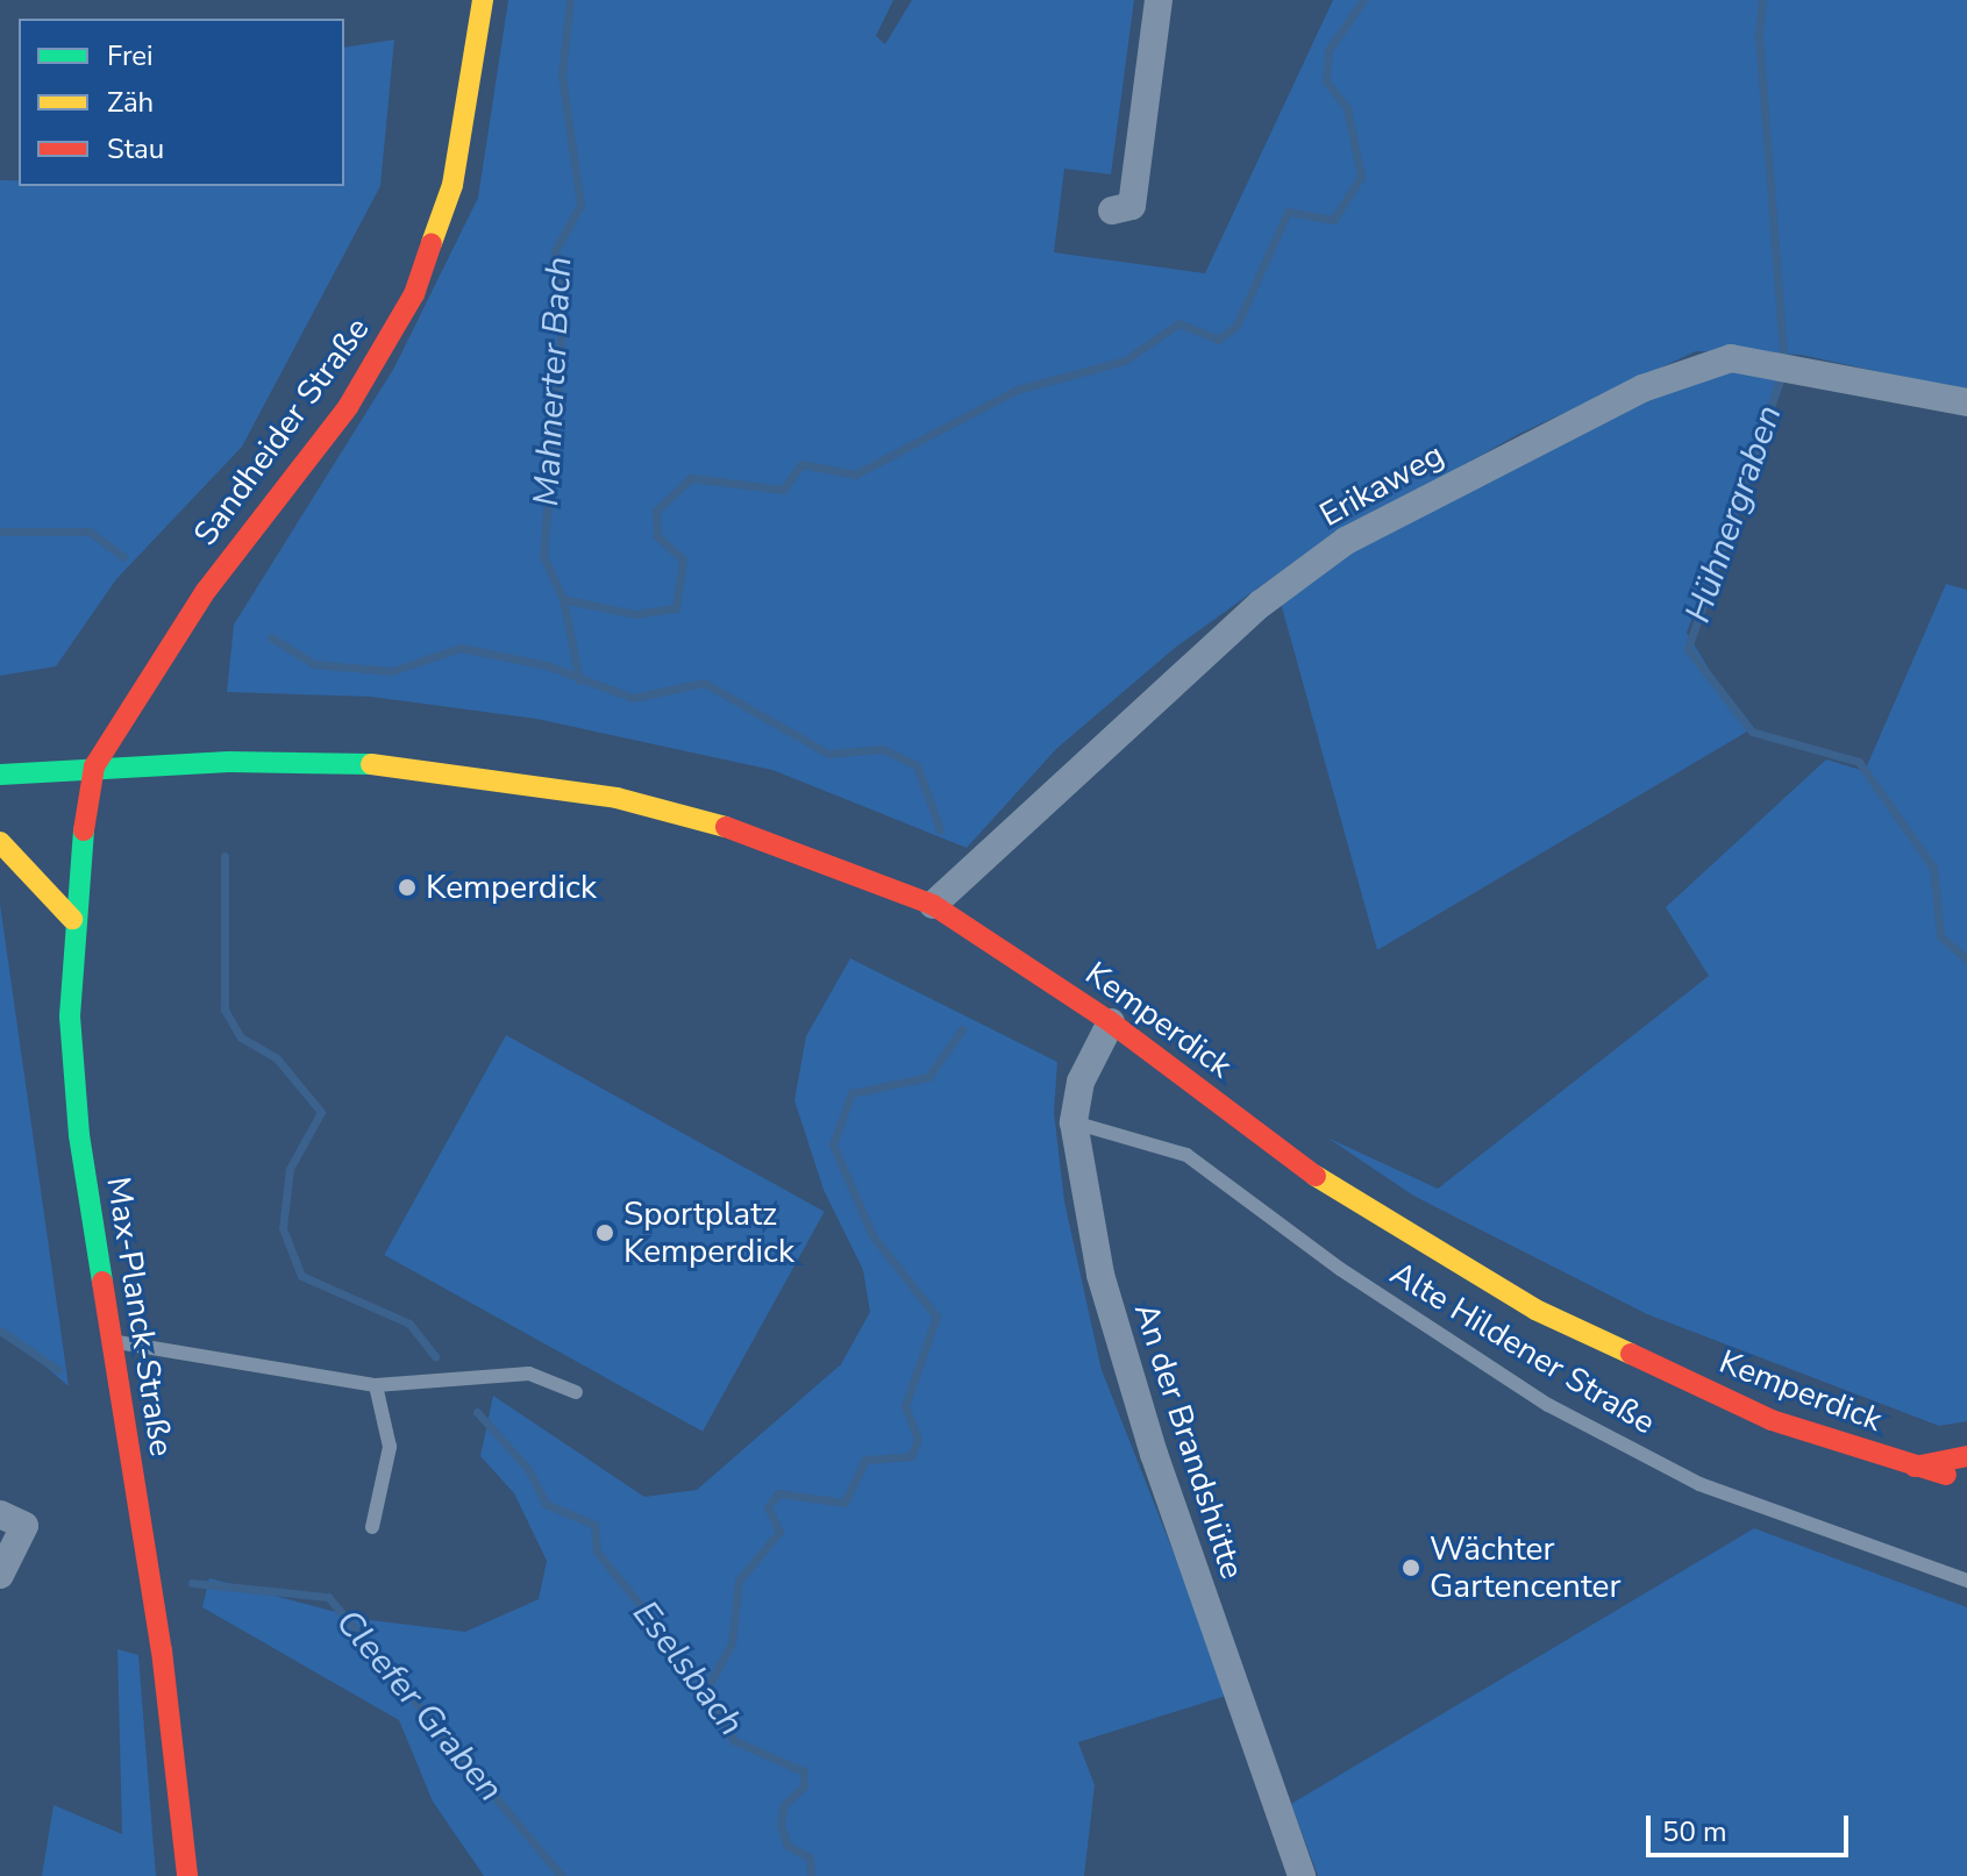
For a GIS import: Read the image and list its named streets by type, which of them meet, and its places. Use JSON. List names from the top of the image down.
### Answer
{
  "streets": {
    "main road": ["Sandheider Straße", "Kemperdick", "Max-Planck-Straße"],
    "street": ["Erikaweg", "An der Brandshütte"],
    "lane": ["Alte Hildener Straße"]
  },
  "crossings": [
    ["Sandheider Straße", "Kemperdick"],
    ["Sandheider Straße", "Max-Planck-Straße"],
    ["Erikaweg", "Kemperdick"],
    ["Kemperdick", "Max-Planck-Straße"],
    ["Kemperdick", "An der Brandshütte"],
    ["Alte Hildener Straße", "An der Brandshütte"]
  ],
  "water": [
    "Mahnerter Bach",
    "Hühnergraben",
    "Eselsbach",
    "Cleefer Graben"
  ],
  "places": ["Kemperdick", "Sportplatz Kemperdick", "Wächter Gartencenter"],
  "legend": ["Frei", "Zäh", "Stau"],
  "scale_bar": "50 m"
}
